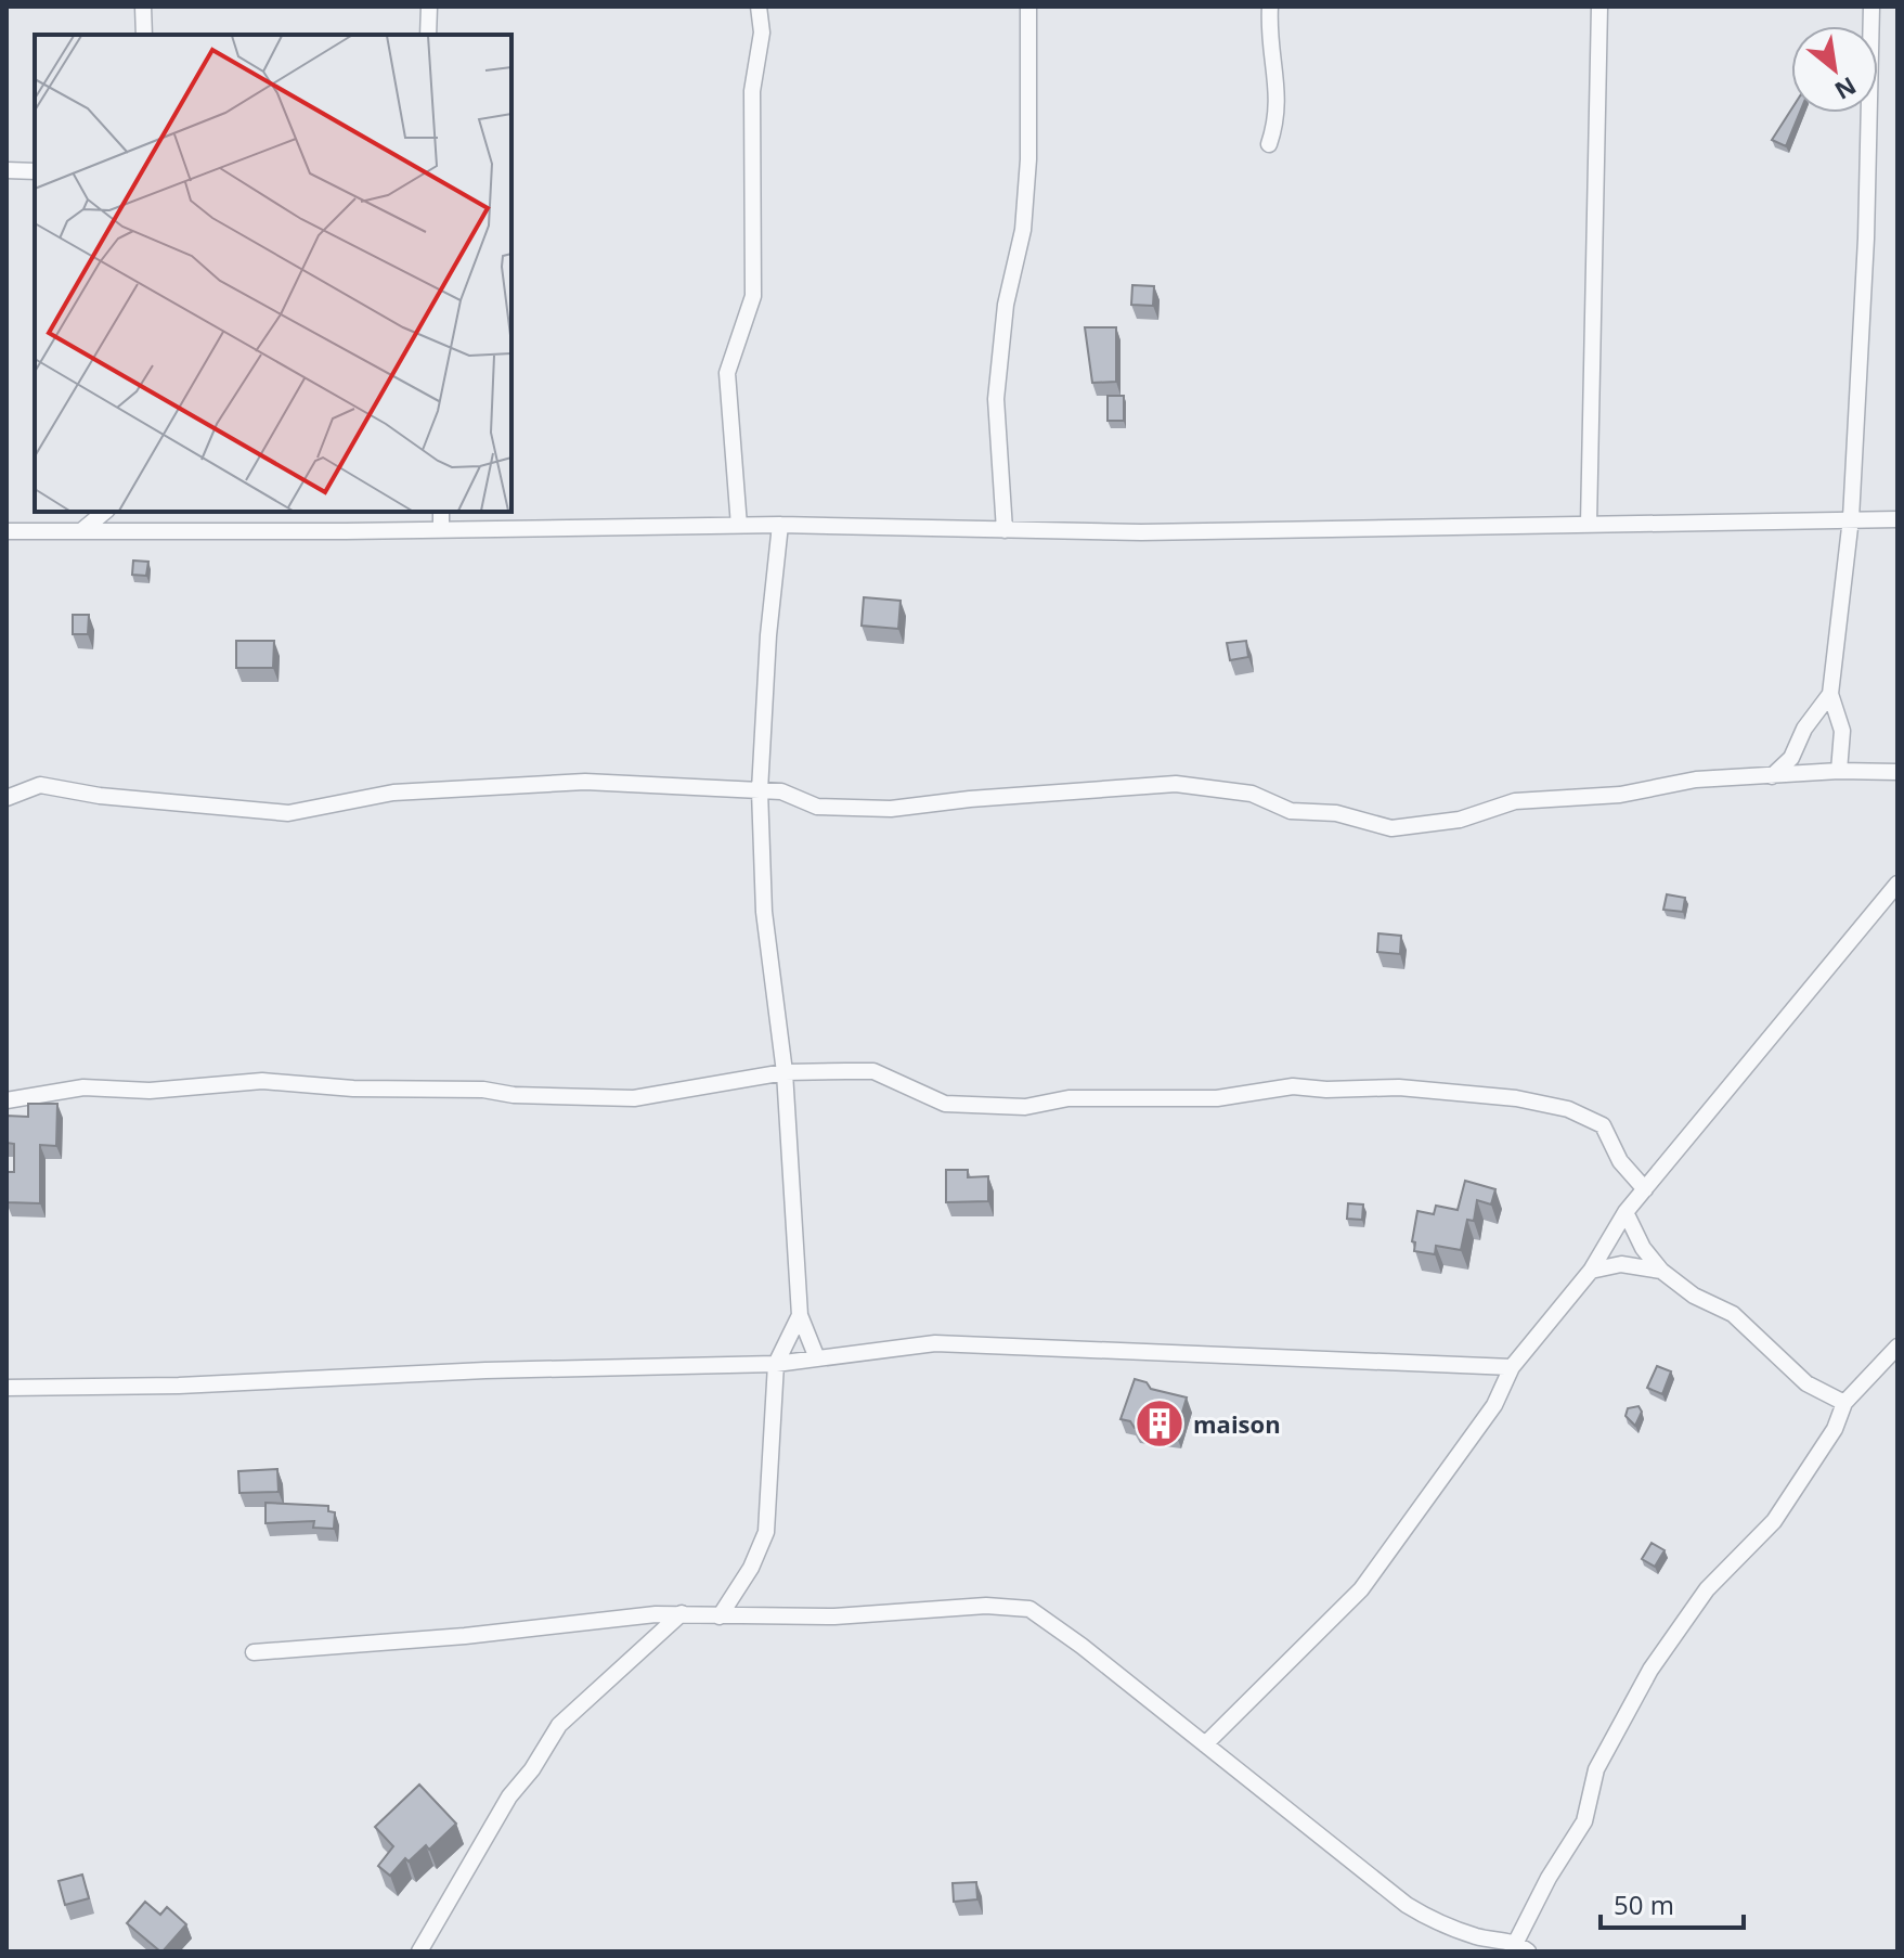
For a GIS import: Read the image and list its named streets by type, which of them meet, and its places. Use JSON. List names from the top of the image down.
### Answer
{
  "places": {
    "building": ["maison"]
  },
  "scale_bar": "50 m",
  "north": "bottom right"
}
